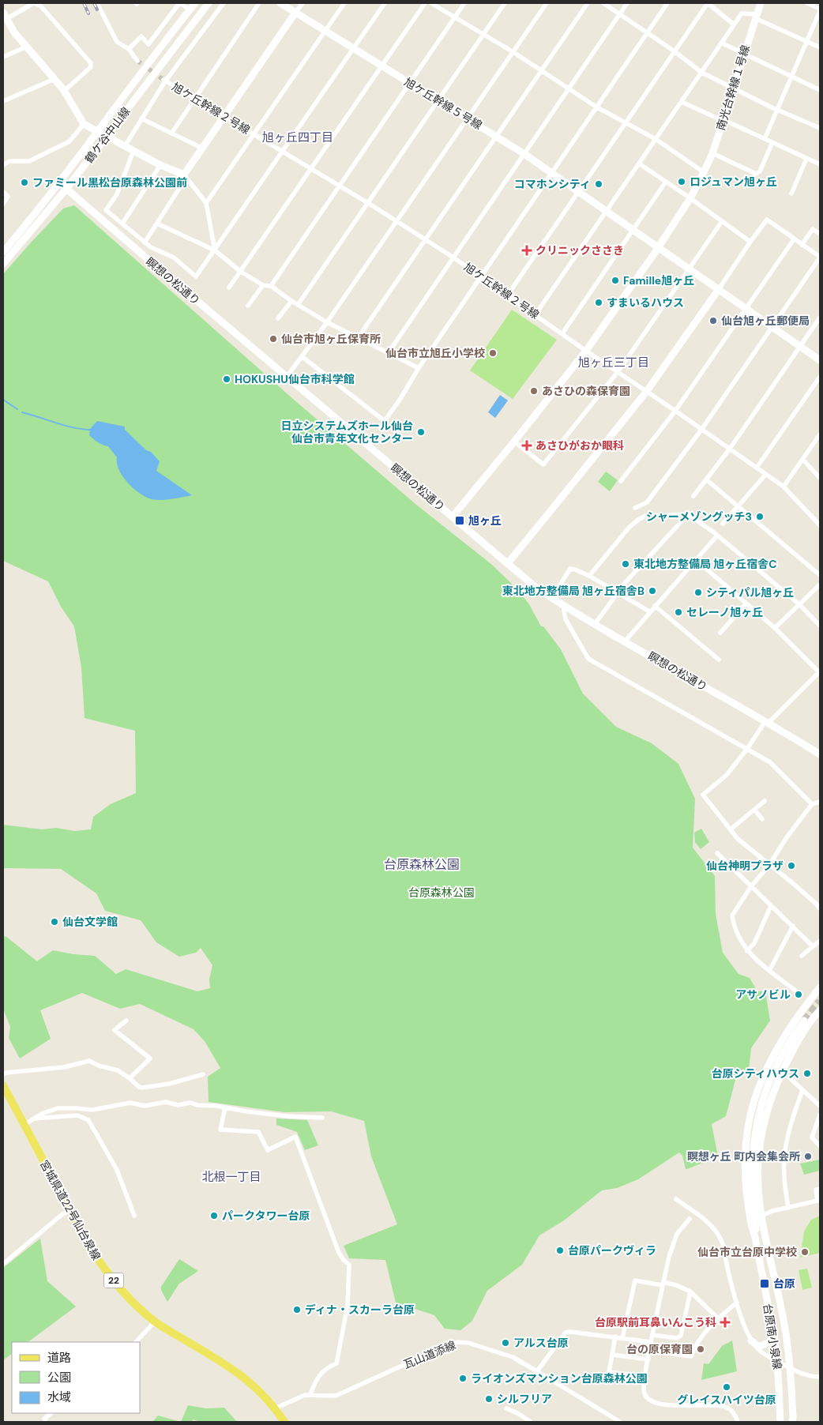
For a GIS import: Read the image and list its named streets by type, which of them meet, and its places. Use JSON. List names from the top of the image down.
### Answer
{
  "streets": {
    "main road": ["宮城県道22号仙台泉線", "22"],
    "street": [
      "南光台幹線１号線",
      "旭ケ丘幹線５号線",
      "旭ケ丘幹線２号線",
      "鶴ケ谷中山線",
      "瞑想の松通り",
      "台原南小泉線",
      "瓦山道添線"
    ]
  },
  "crossings": [
    ["南光台幹線１号線", "旭ケ丘幹線５号線"],
    ["南光台幹線１号線", "旭ケ丘幹線２号線"],
    ["南光台幹線１号線", "瞑想の松通り"],
    ["鶴ケ谷中山線", "瞑想の松通り"],
    ["宮城県道22号仙台泉線", "瓦山道添線"]
  ],
  "districts": [
    "旭ヶ丘四丁目",
    "旭ヶ丘三丁目",
    "台原森林公園",
    "北根一丁目"
  ],
  "parks": ["台原森林公園"],
  "places": {
    "other": [
      "ロジュマン旭ヶ丘",
      "ファミール黒松台原森林公園前",
      "コマホンシティ",
      "Famille旭ヶ丘",
      "すまいるハウス",
      "仙台旭ヶ丘郵便局",
      "仙台市旭ヶ丘保育所",
      "仙台市立旭丘小学校",
      "HOKUSHU仙台市科学館",
      "あさひの森保育園",
      "日立システムズホール仙台 仙台市青年文化センター",
      "シャーメゾングッチ3",
      "東北地方整備局 旭ヶ丘宿舎C",
      "東北地方整備局 旭ヶ丘宿舎B",
      "シティパル旭ヶ丘",
      "セレーノ旭ヶ丘",
      "仙台神明プラザ",
      "仙台文学館",
      "アサノビル",
      "台原シティハウス",
      "瞑想ヶ丘 町内会集会所",
      "パークタワー台原",
      "台原パークヴィラ",
      "仙台市立台原中学校",
      "ディナ・スカーラ台原",
      "アルス台原",
      "台の原保育園",
      "ライオンズマンション台原森林公園",
      "グレイスハイツ台原",
      "シルフリア"
    ],
    "health": ["クリニックささき", "あさひがおか眼科", "台原駅前耳鼻いんこう科"],
    "transit": ["旭ヶ丘", "台原"]
  },
  "legend": ["道路", "公園", "水域"]
}
